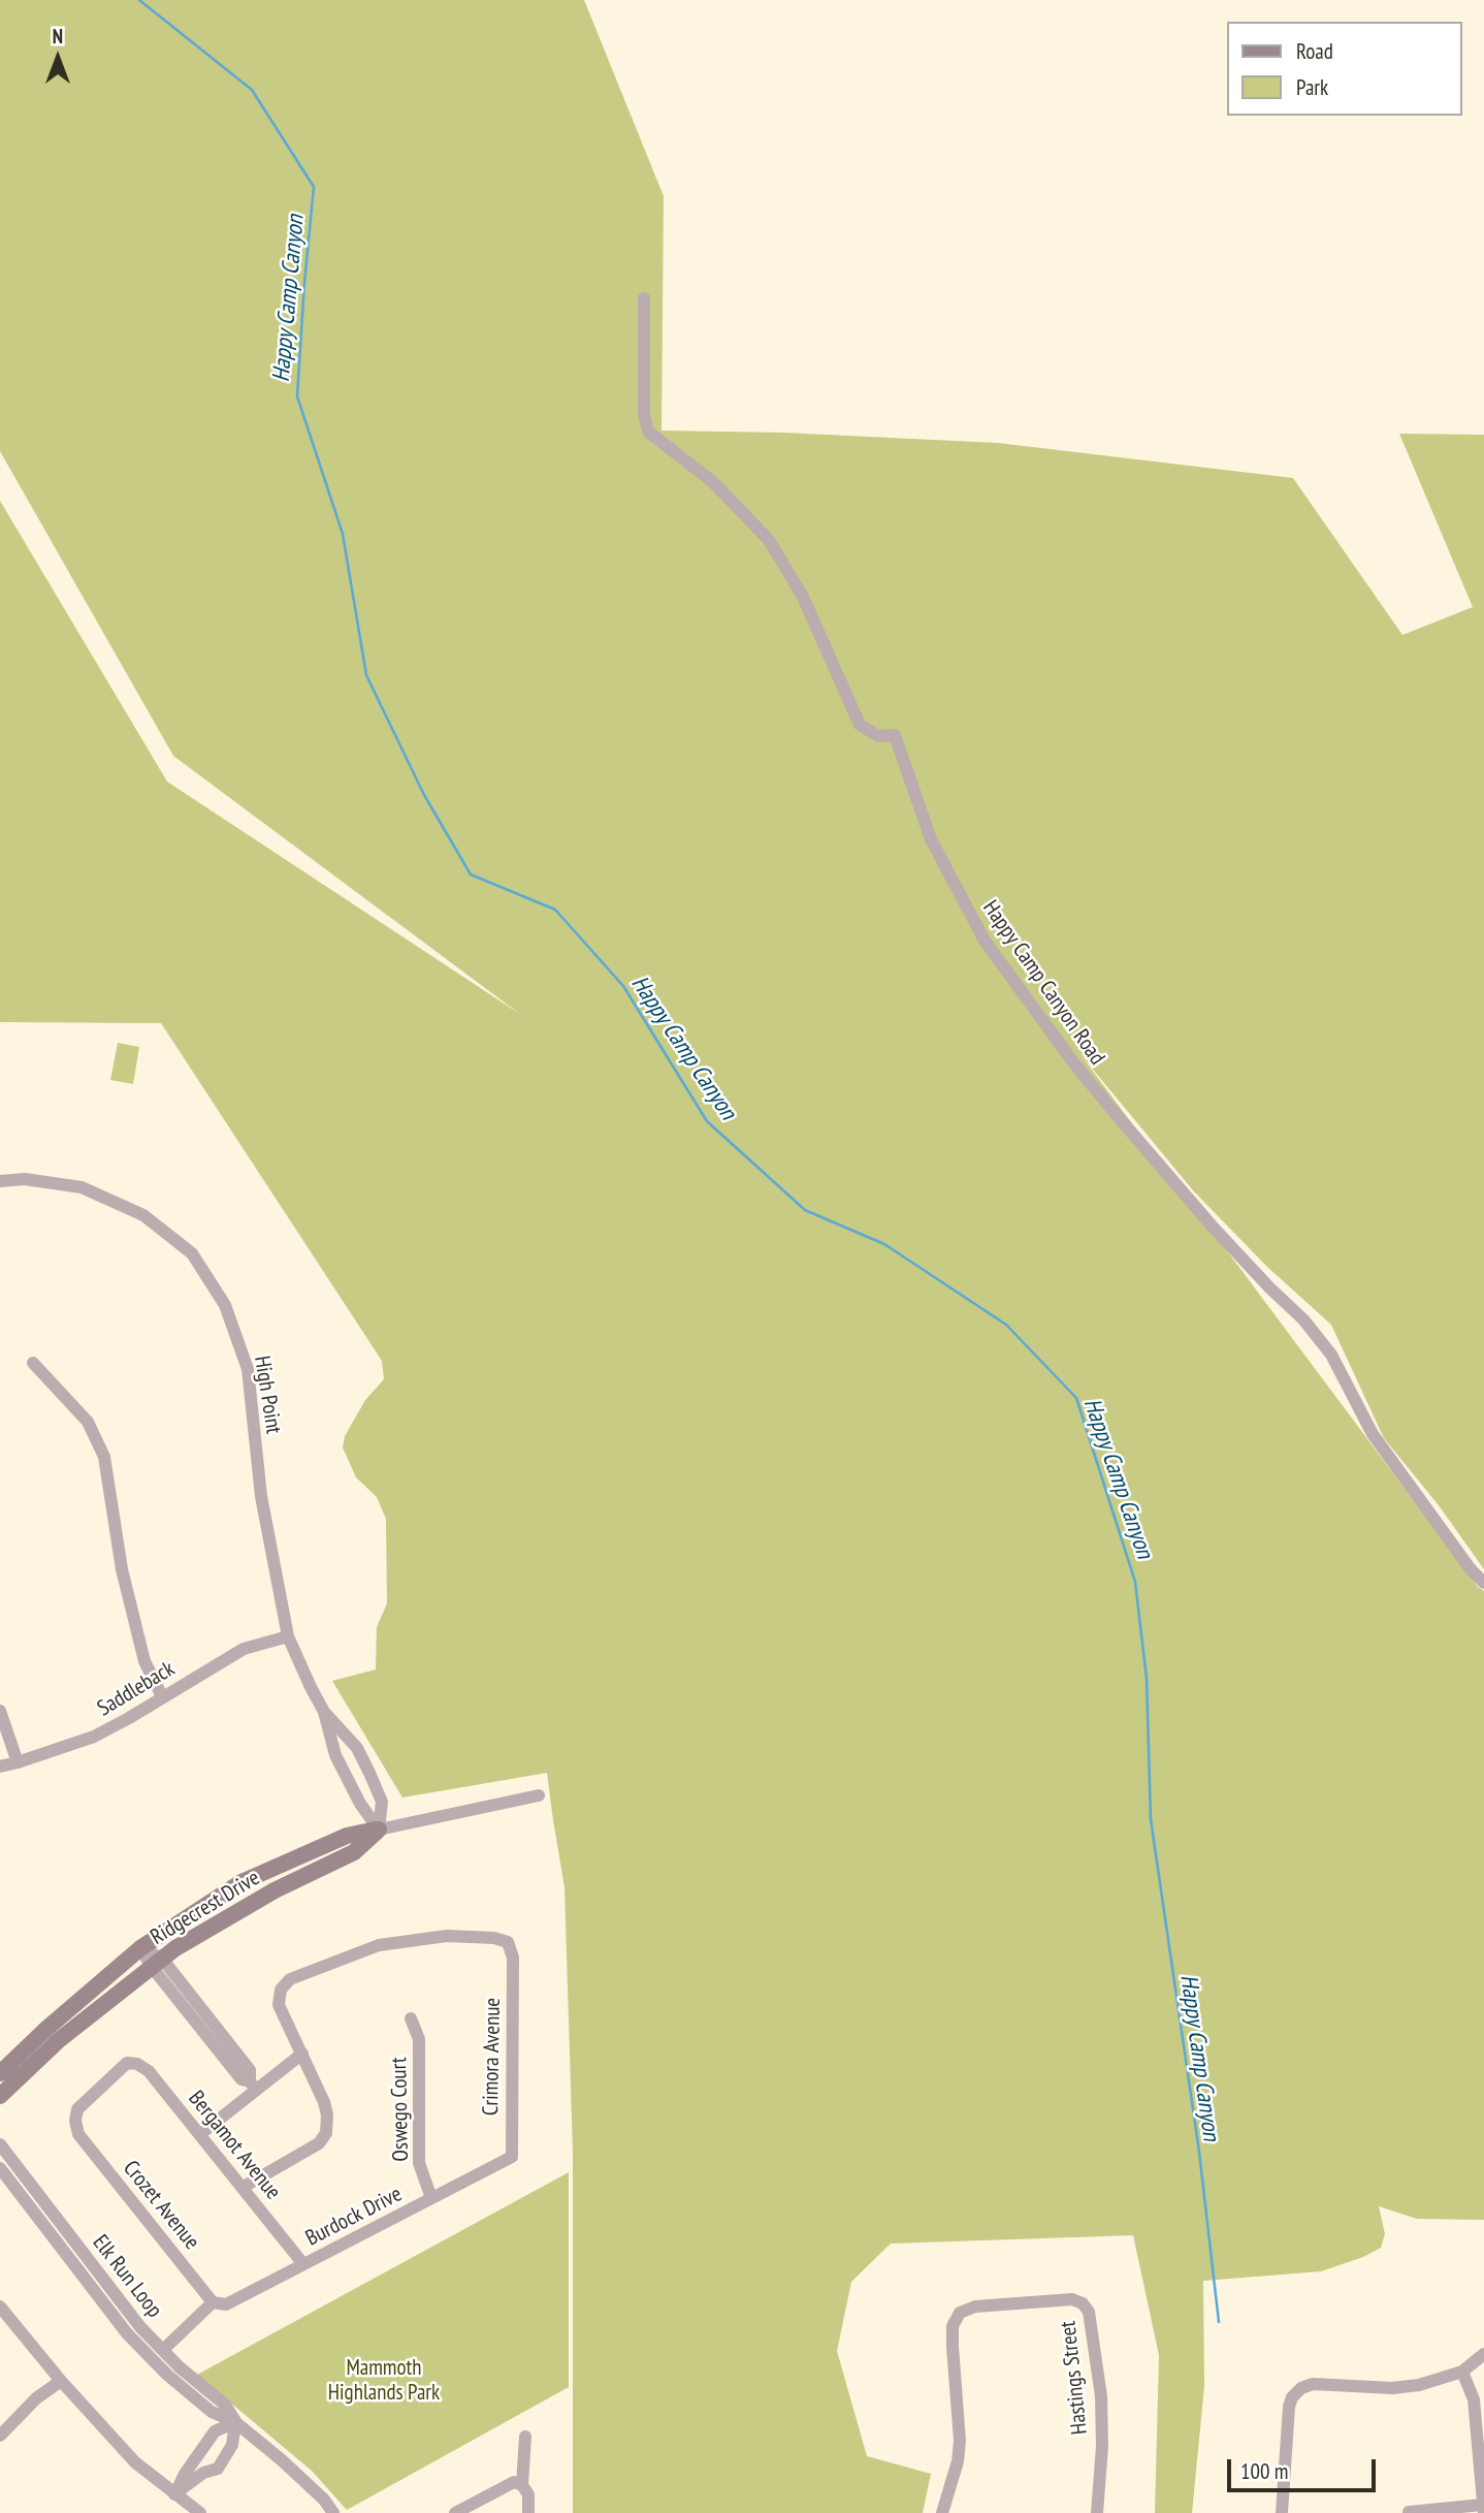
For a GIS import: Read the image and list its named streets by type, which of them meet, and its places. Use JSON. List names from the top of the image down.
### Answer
{
  "streets": {
    "street": [
      "Happy Camp Canyon Road",
      "High Point",
      "Saddleback",
      "Ridgecrest Drive",
      "Crimora Avenue",
      "Oswego Court",
      "Bergamot Avenue",
      "Crozet Avenue",
      "Burdock Drive",
      "Elk Run Loop",
      "Hastings Street"
    ]
  },
  "crossings": [
    ["High Point", "Saddleback"],
    ["High Point", "Ridgecrest Drive"],
    ["Crimora Avenue", "Burdock Drive"],
    ["Oswego Court", "Burdock Drive"],
    ["Bergamot Avenue", "Crozet Avenue"],
    ["Bergamot Avenue", "Burdock Drive"],
    ["Crozet Avenue", "Burdock Drive"]
  ],
  "water": ["Happy Camp Canyon"],
  "parks": ["Mammoth Highlands Park"],
  "legend": ["Road", "Park"],
  "scale_bar": "100 m",
  "north": "top"
}
